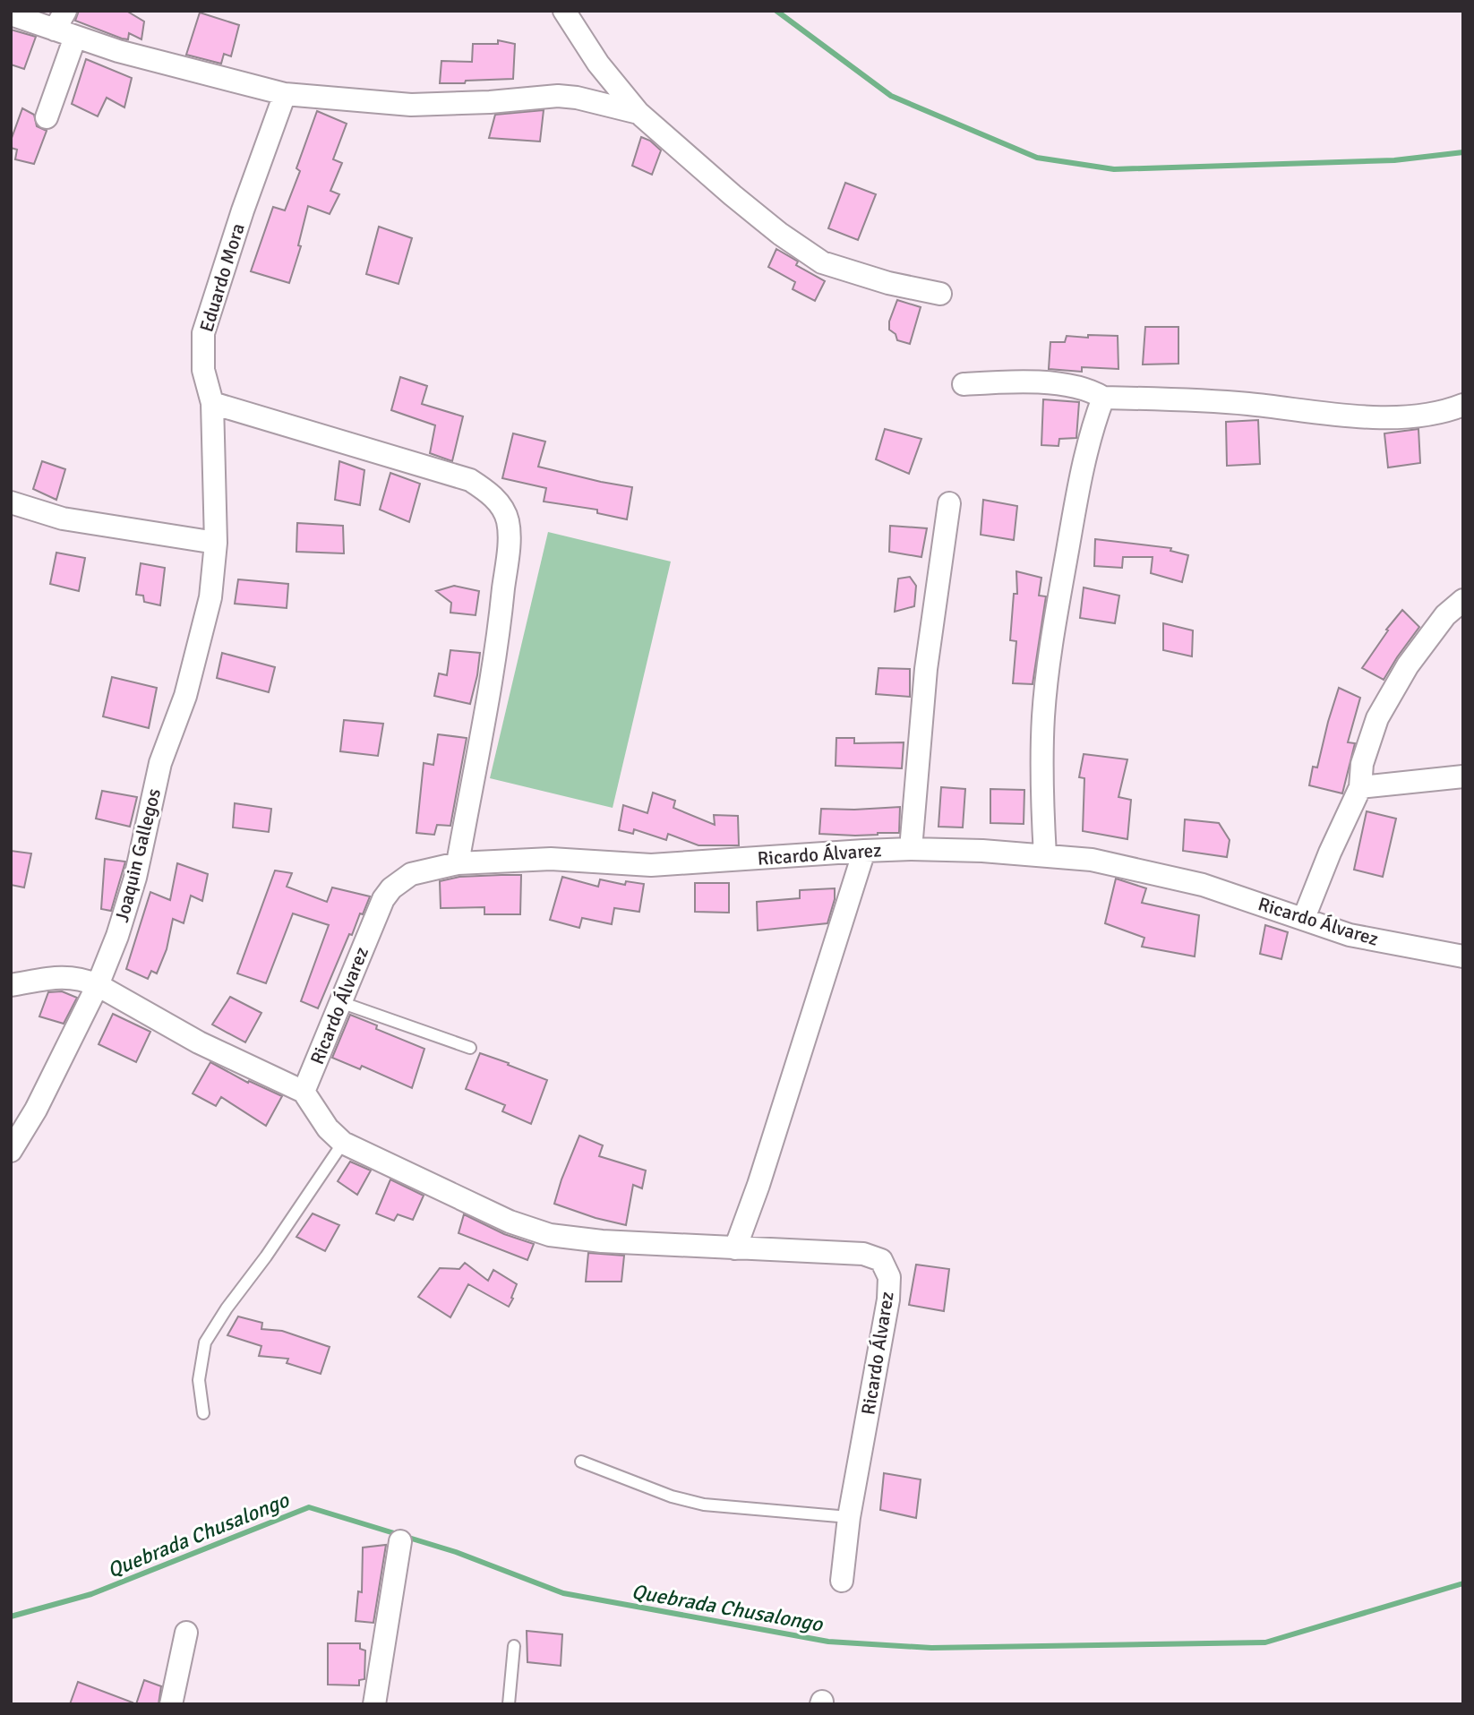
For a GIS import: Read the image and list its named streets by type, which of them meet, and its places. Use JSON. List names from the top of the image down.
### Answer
{
  "streets": {
    "street": ["Eduardo Mora", "Ricardo Álvarez", "Joaquin Gallegos"]
  },
  "crossings": [
    ["Eduardo Mora", "Joaquin Gallegos"]
  ],
  "water": ["Quebrada Chusalongo"]
}
